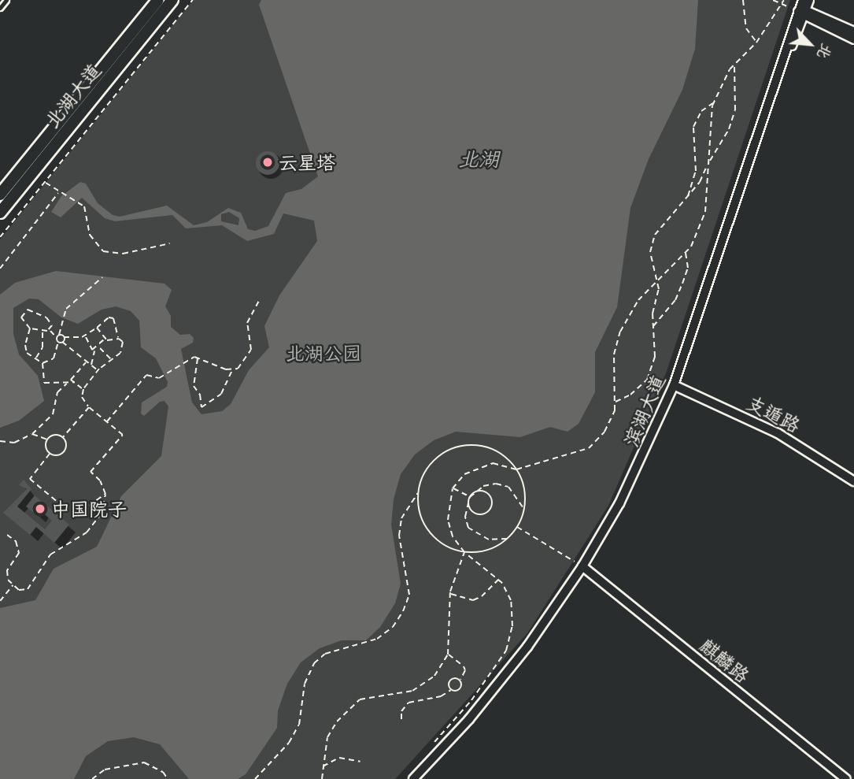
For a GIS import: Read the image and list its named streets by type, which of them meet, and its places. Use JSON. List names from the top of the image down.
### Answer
{
  "streets": {
    "main road": ["北湖大道"],
    "street": ["滨湖大道", "支遁路", "麒麟路"]
  },
  "crossings": [
    ["滨湖大道", "支遁路"],
    ["滨湖大道", "麒麟路"]
  ],
  "water": ["北湖"],
  "parks": ["北湖公园"],
  "places": ["云星塔", "中国院子"],
  "north": "bottom right"
}
